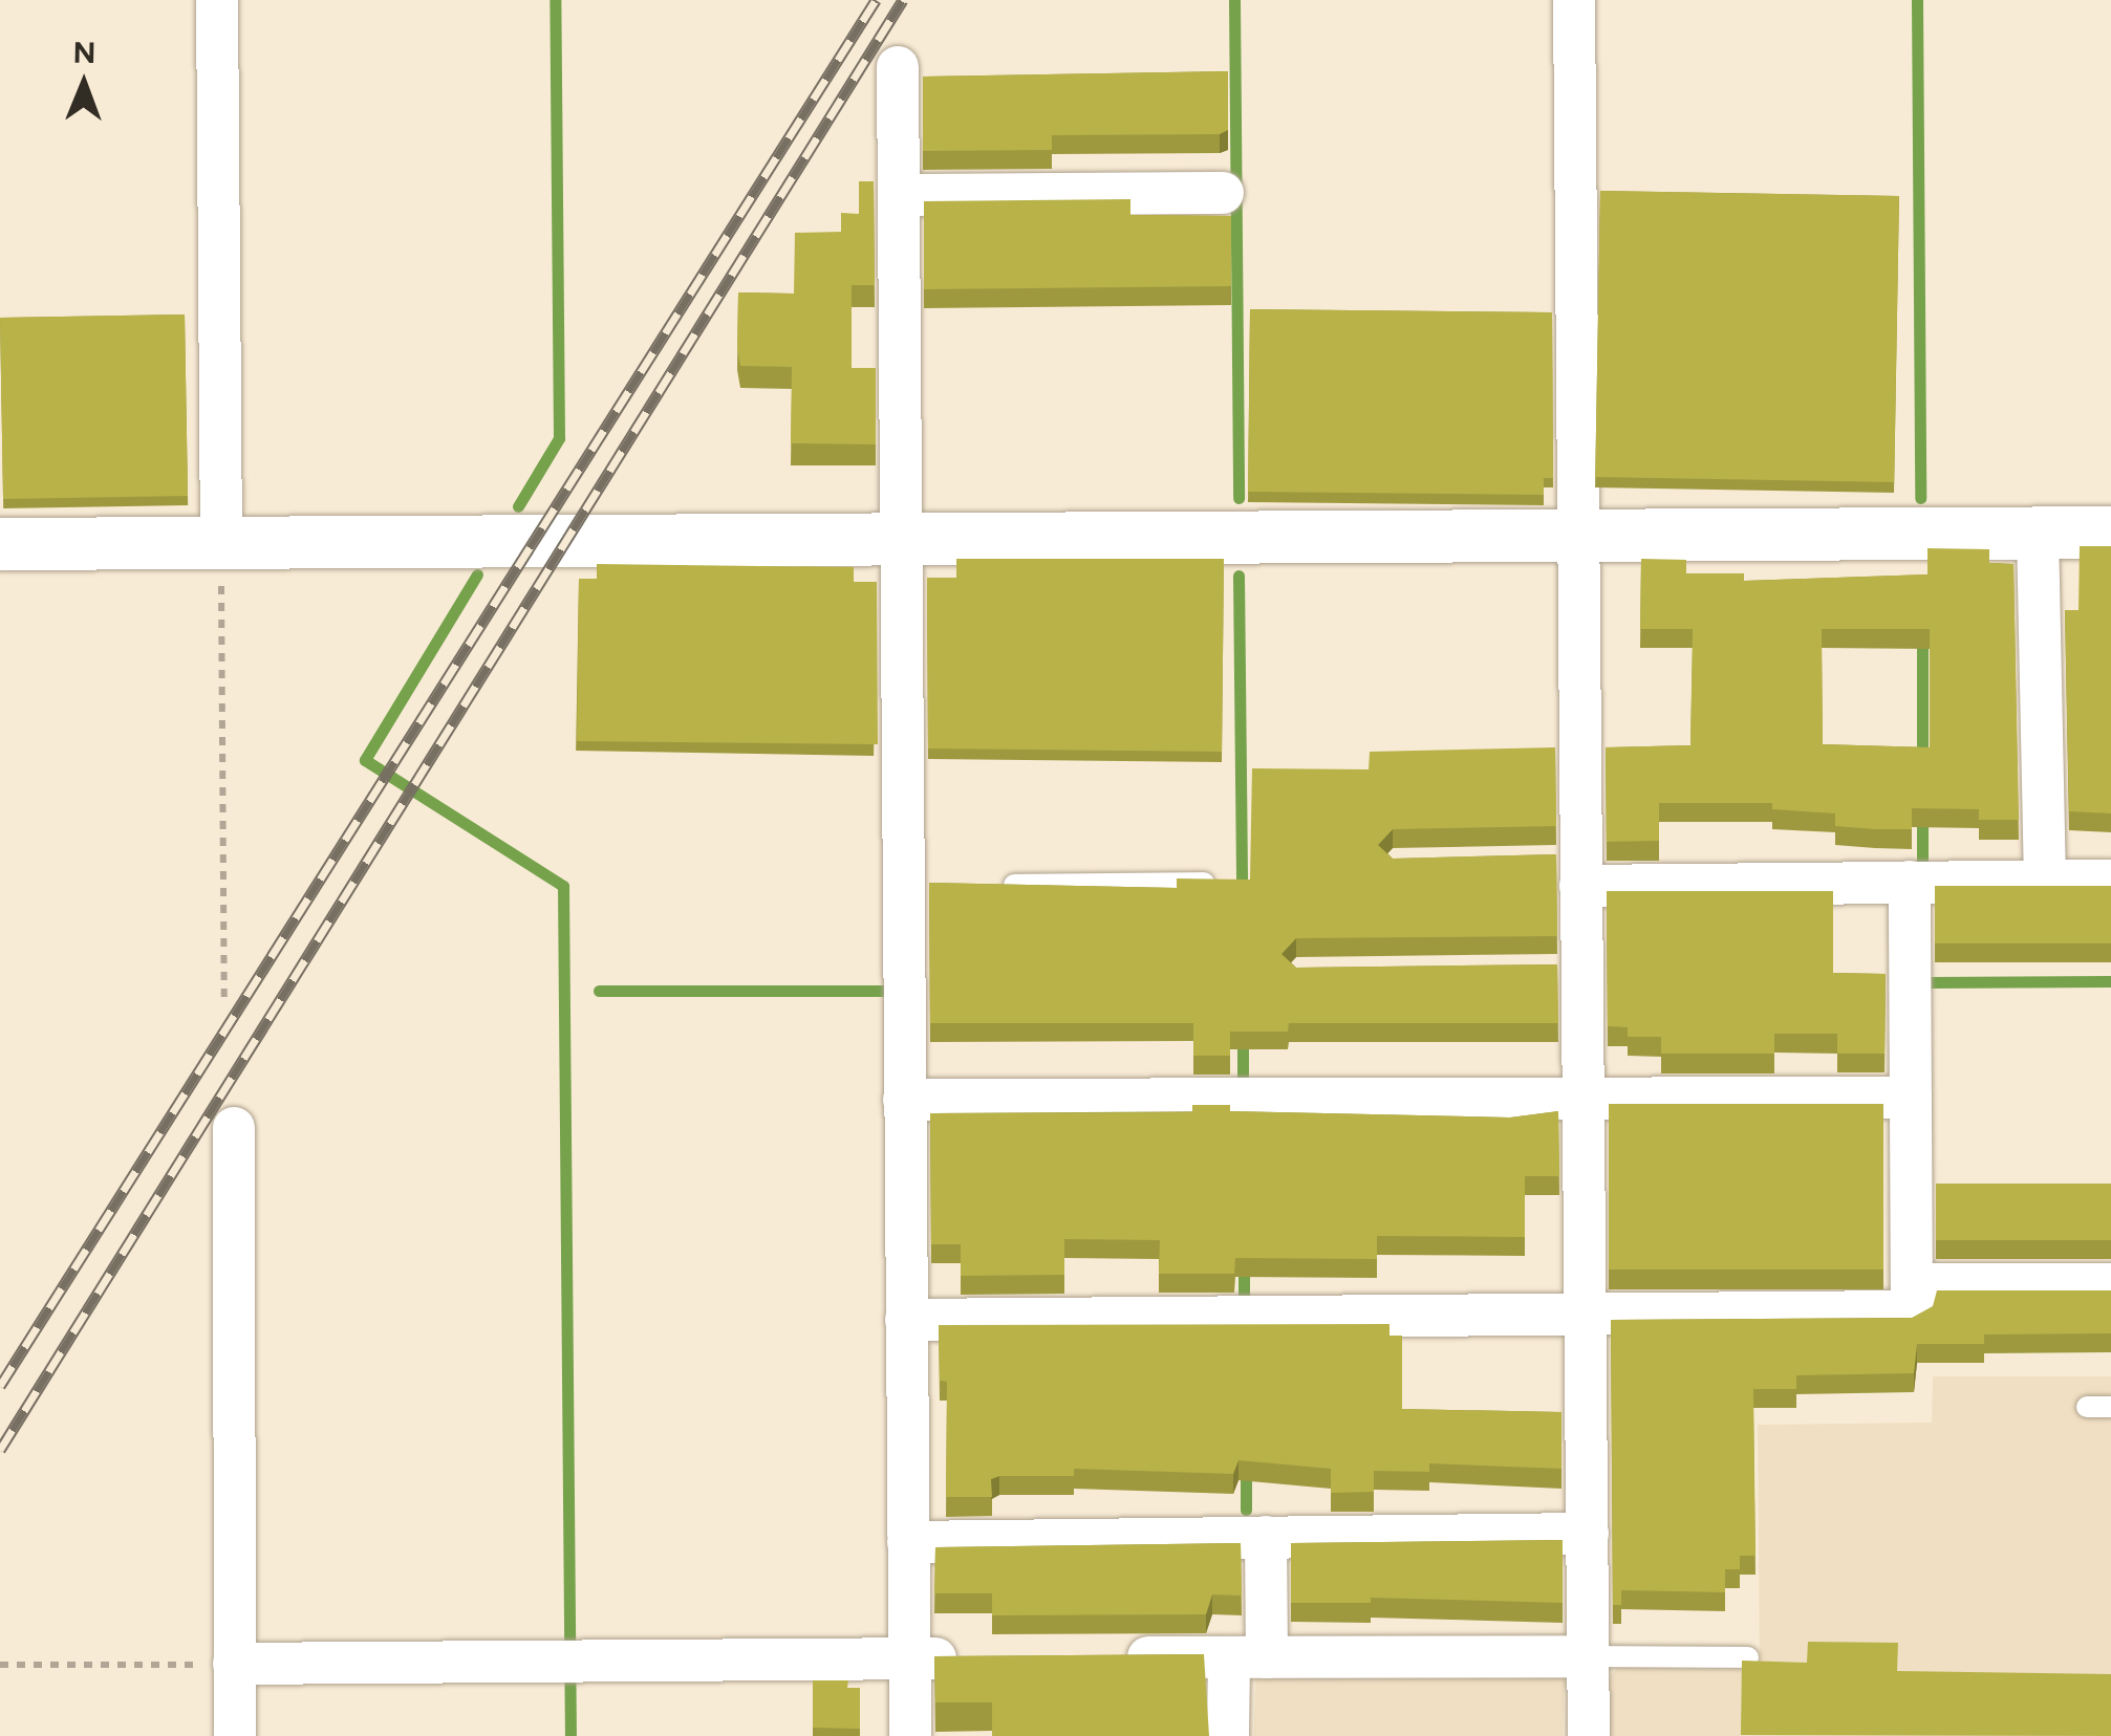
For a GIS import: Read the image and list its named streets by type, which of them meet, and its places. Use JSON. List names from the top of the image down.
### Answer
{
  "north": "top"
}
